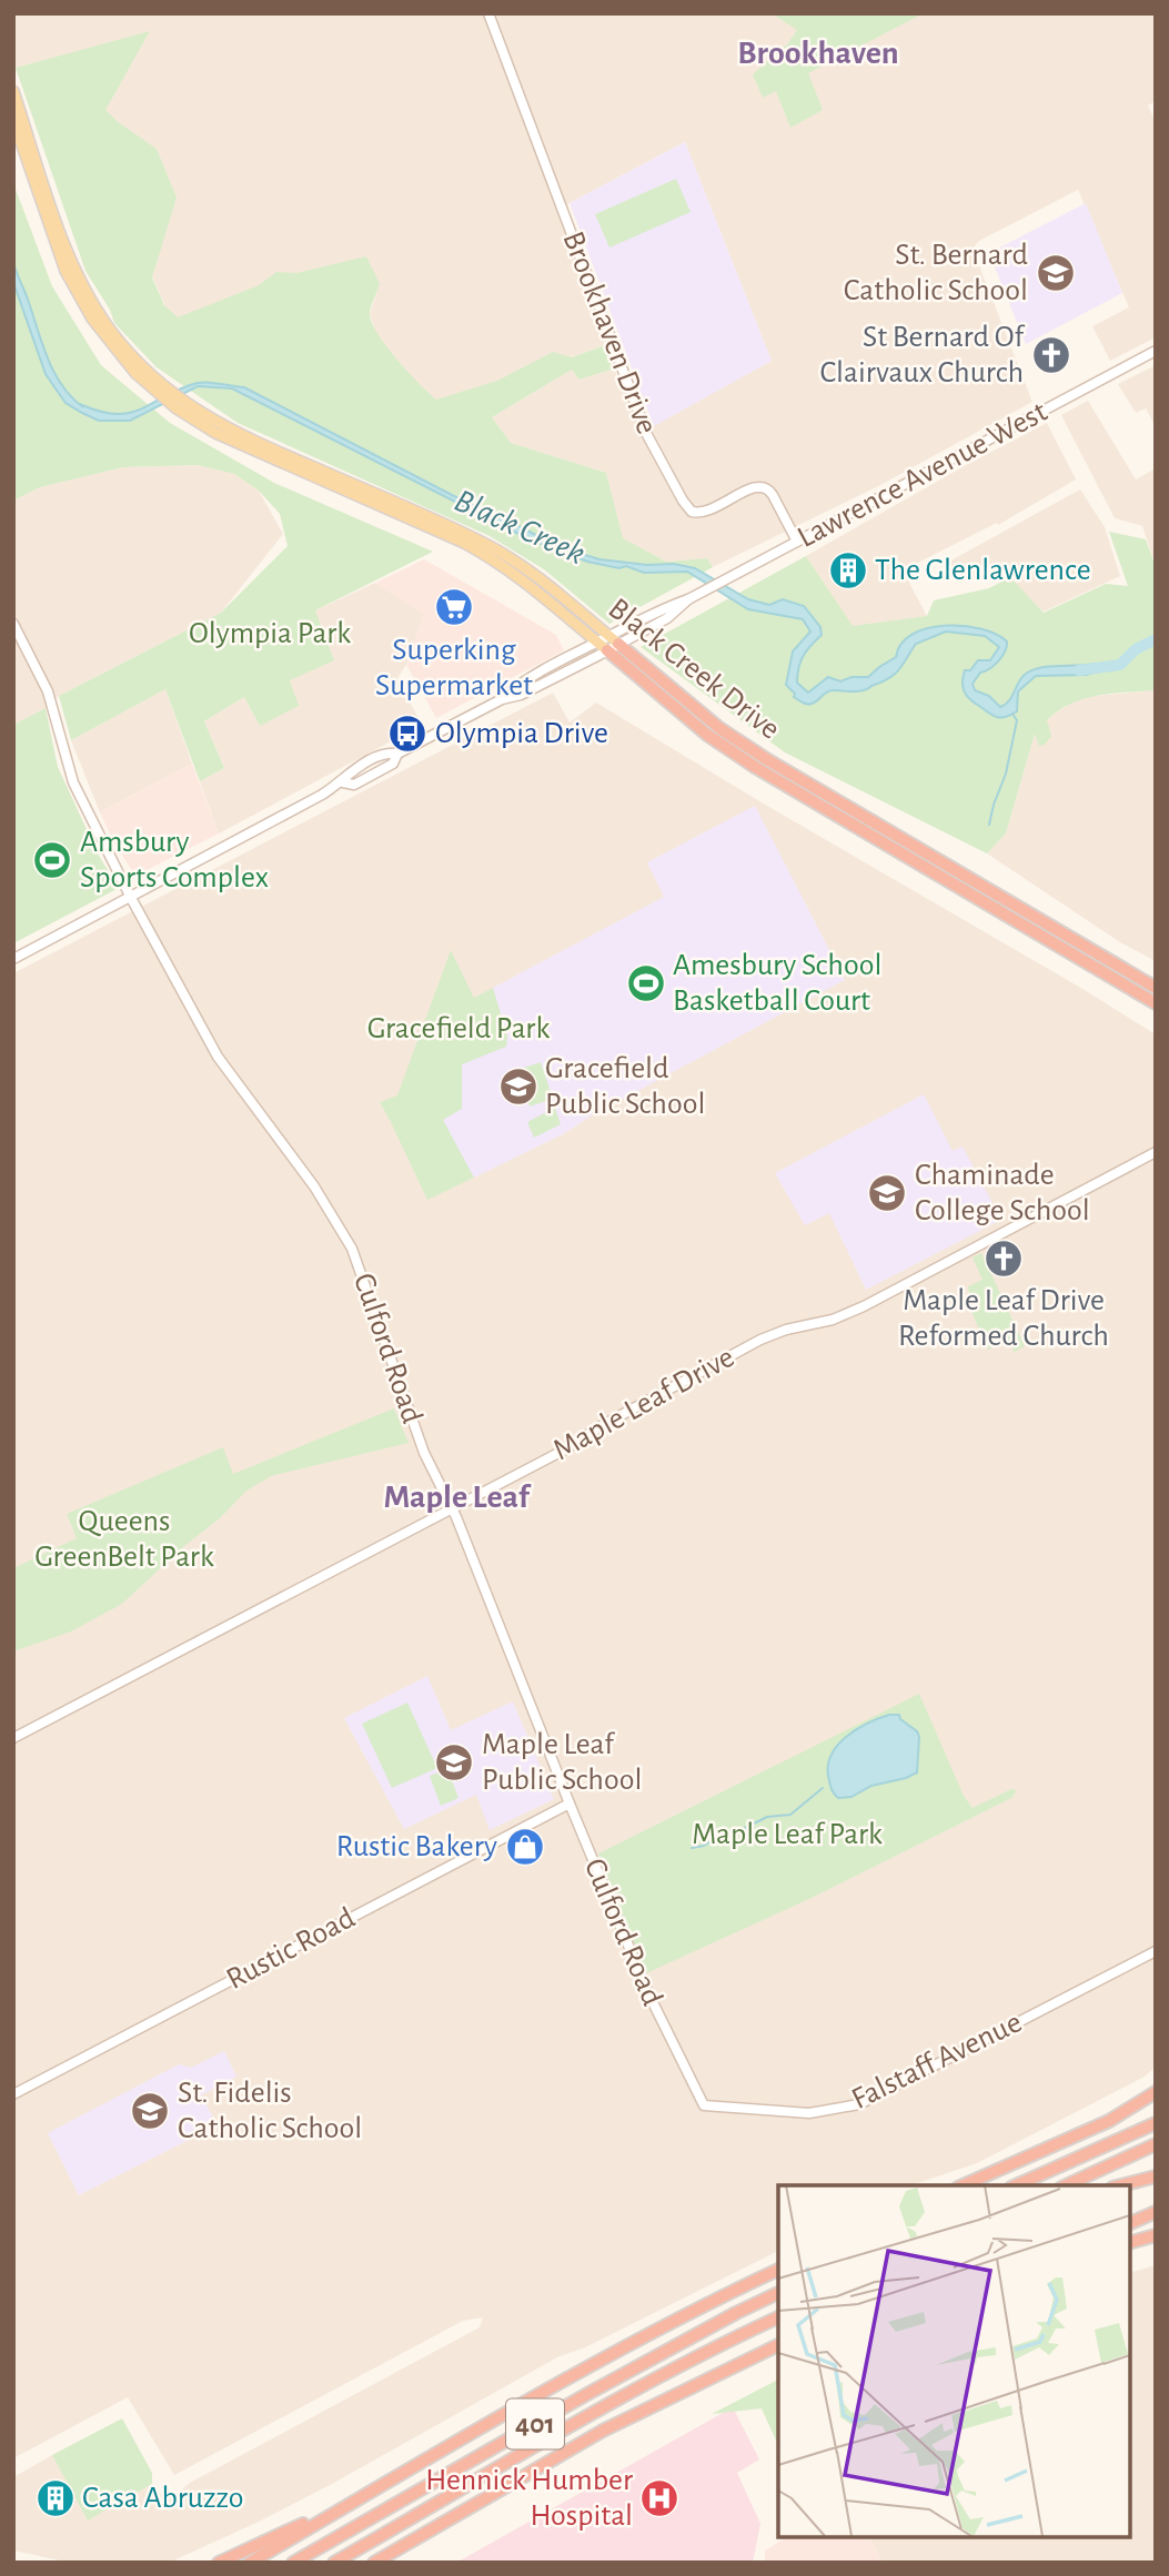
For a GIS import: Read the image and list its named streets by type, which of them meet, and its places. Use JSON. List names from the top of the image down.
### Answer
{
  "streets": {
    "highway": ["Black Creek Drive", "401"],
    "street": [
      "Brookhaven Drive",
      "Lawrence Avenue West",
      "Culford Road",
      "Maple Leaf Drive",
      "Rustic Road",
      "Falstaff Avenue"
    ]
  },
  "crossings": [
    ["Brookhaven Drive", "Lawrence Avenue West"],
    ["Lawrence Avenue West", "Black Creek Drive"],
    ["Lawrence Avenue West", "Culford Road"],
    ["Culford Road", "Maple Leaf Drive"],
    ["Culford Road", "Rustic Road"],
    ["Culford Road", "Falstaff Avenue"]
  ],
  "districts": ["Brookhaven", "Maple Leaf"],
  "water": ["Black Creek"],
  "parks": [
    "Olympia Park",
    "Gracefield Park",
    "Queens GreenBelt Park",
    "Maple Leaf Park"
  ],
  "places": {
    "school or university": [
      "St. Bernard Catholic School",
      "Gracefield Public School",
      "Chaminade College School",
      "Maple Leaf Public School",
      "St. Fidelis Catholic School"
    ],
    "church": ["St Bernard Of Clairvaux Church", "Maple Leaf Drive Reformed Church"],
    "building": ["The Glenlawrence", "Casa Abruzzo"],
    "supermarket": ["Superking Supermarket"],
    "bus stop": ["Olympia Drive"],
    "sports": ["Amsbury Sports Complex", "Amesbury School Basketball Court"],
    "shop": ["Rustic Bakery"],
    "hospital": ["Hennick Humber Hospital"]
  }
}
